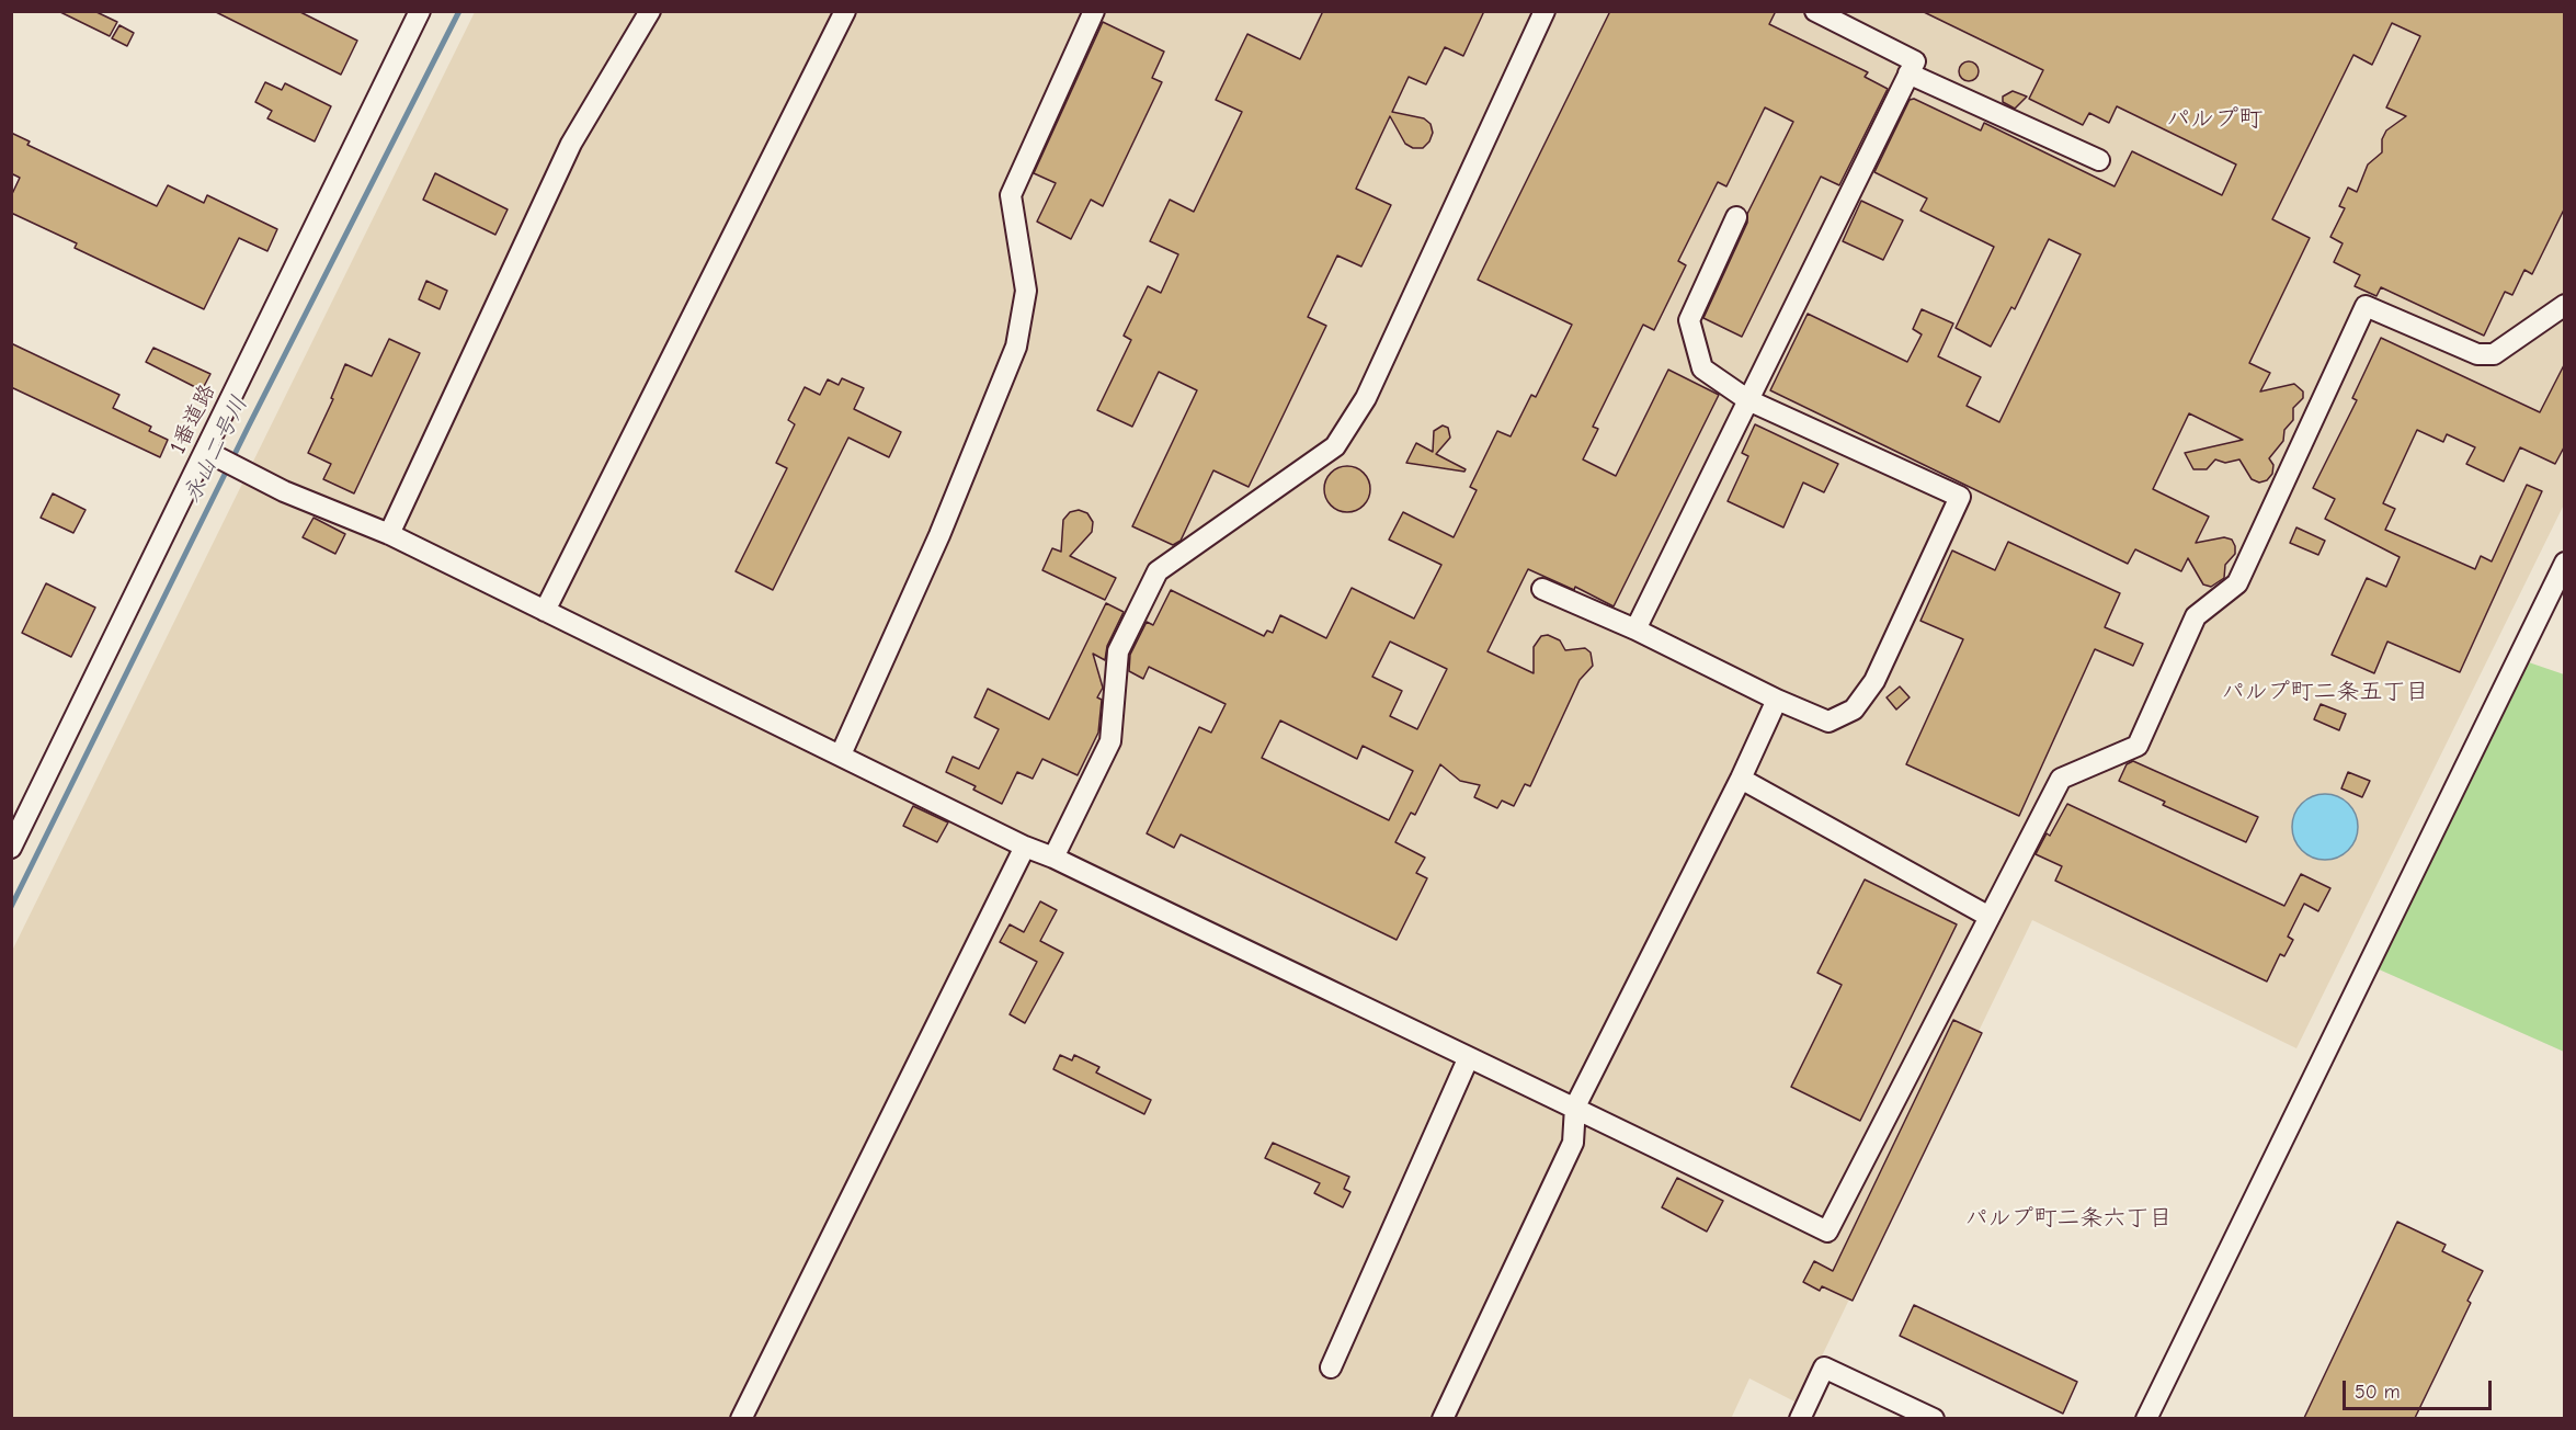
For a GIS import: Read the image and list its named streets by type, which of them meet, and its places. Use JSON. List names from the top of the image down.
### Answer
{
  "streets": {
    "street": ["1番道路"]
  },
  "districts": ["パルプ町", "パルプ町二条五丁目", "パルプ町二条六丁目"],
  "water": ["永山二号川"],
  "scale_bar": "50 m"
}
